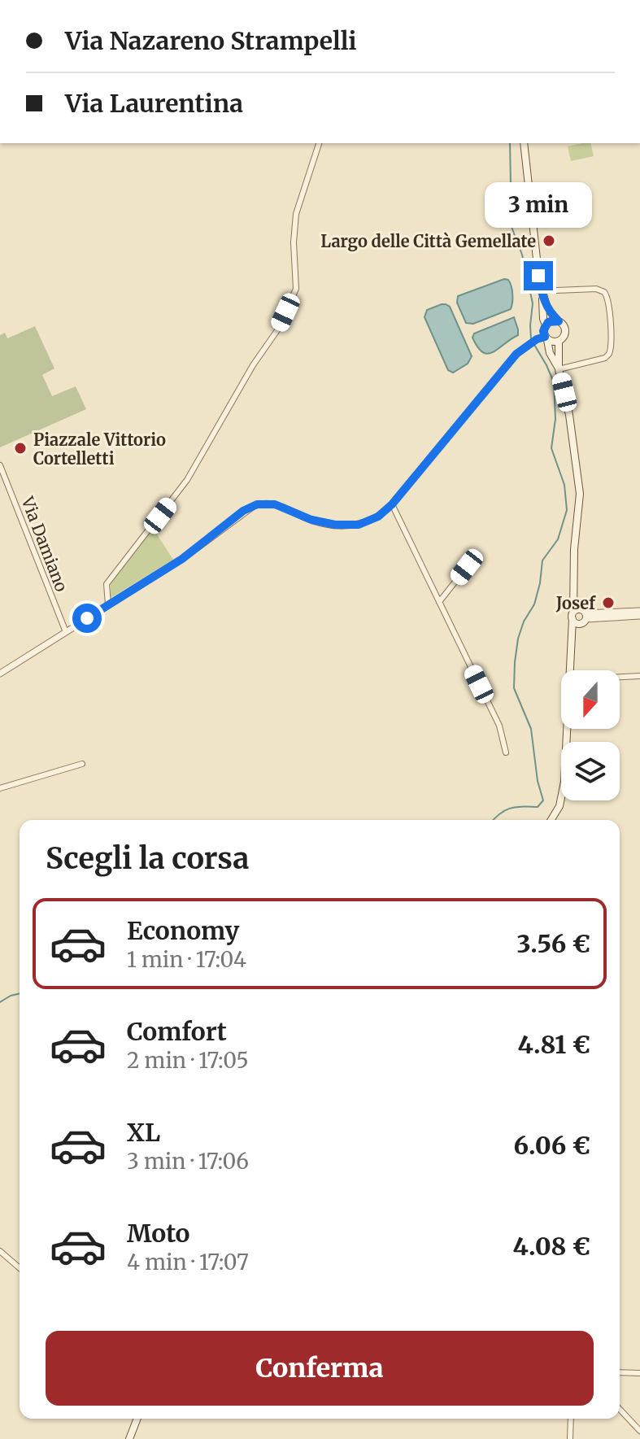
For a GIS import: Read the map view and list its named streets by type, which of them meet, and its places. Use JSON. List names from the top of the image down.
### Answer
{
  "streets": {
    "street": ["Via Damiano"]
  },
  "places": ["Largo delle Città Gemellate", "Piazzale Vittorio Cortelletti", "Josef"],
  "north": "bottom",
  "page": {
    "banner": ["Via Nazareno Strampelli", "Via Laurentina"],
    "bubble": "3 min",
    "heading": "Scegli la corsa",
    "list": [
      {
        "name": "Economy",
        "note": "1 min · 17:04",
        "value": "3.56 €"
      },
      {
        "name": "Comfort",
        "note": "2 min · 17:05",
        "value": "4.81 €"
      },
      {
        "name": "XL",
        "note": "3 min · 17:06",
        "value": "6.06 €"
      },
      {
        "name": "Moto",
        "note": "4 min · 17:07",
        "value": "4.08 €"
      }
    ],
    "buttons": "Conferma"
  }
}
